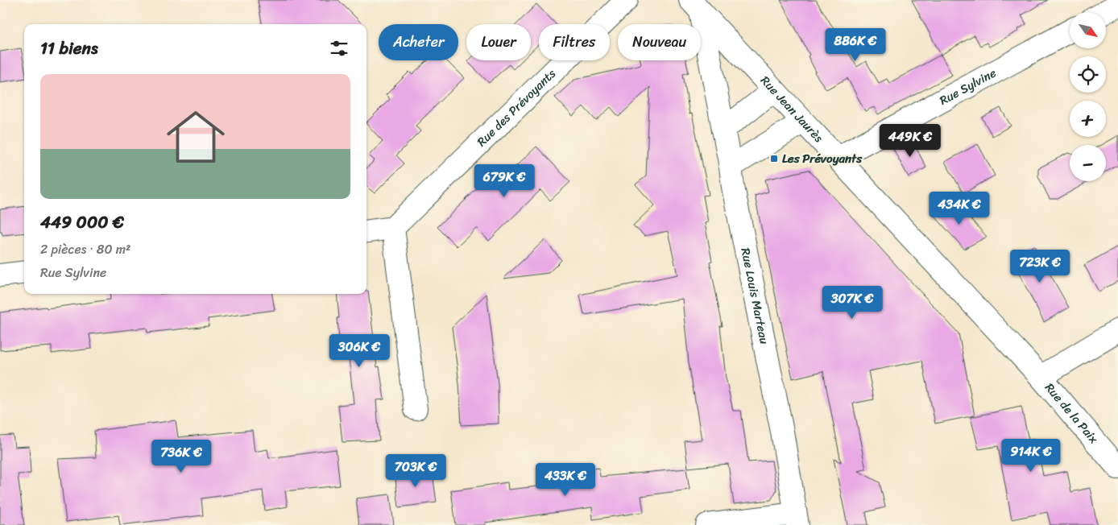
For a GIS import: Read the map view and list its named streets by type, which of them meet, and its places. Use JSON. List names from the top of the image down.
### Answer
{
  "streets": {
    "street": [
      "Rue Sylvine",
      "Rue des Prévoyants",
      "Rue Jean Jaurès",
      "Rue Louis Marteau",
      "Rue de la Paix"
    ]
  },
  "crossings": [
    ["Rue Sylvine", "Rue Jean Jaurès"],
    ["Rue Jean Jaurès", "Rue Louis Marteau"],
    ["Rue Jean Jaurès", "Rue de la Paix"]
  ],
  "places": {
    "transit": ["Les Prévoyants"]
  },
  "north": "bottom right",
  "page": {
    "map_buttons": ["+", "−"],
    "chip": [
      "Acheter",
      "Louer",
      "Filtres",
      "Nouveau"
    ],
    "heading": "11 biens",
    "price": [
      "886K €",
      "449K €",
      "679K €",
      "434K €",
      "723K €",
      "307K €",
      "306K €",
      "914K €",
      "736K €",
      "703K €",
      "433K €"
    ],
    "list": [
      {
        "name": "449 000 €",
        "note": "2 pièces · 80 m² · Rue Sylvine"
      }
    ]
  }
}
